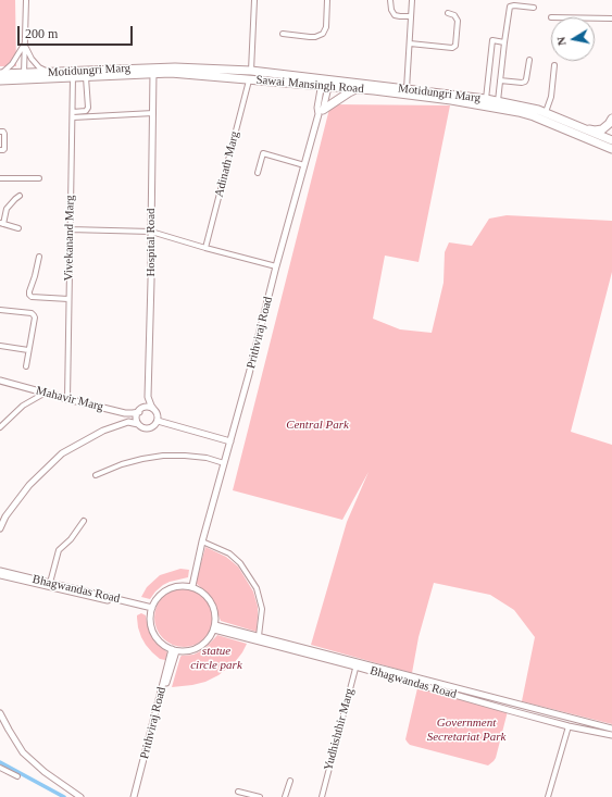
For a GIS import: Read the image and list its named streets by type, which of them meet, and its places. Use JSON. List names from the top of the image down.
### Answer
{
  "streets": {
    "main road": ["Motidungri Marg", "Sawai Mansingh Road"],
    "street": [
      "Adinath Marg",
      "Vivekanand Marg",
      "Hospital Road",
      "Prithviraj Road",
      "Mahavir Marg",
      "Bhagwandas Road",
      "Yudhishthir Marg"
    ]
  },
  "crossings": [
    ["Motidungri Marg", "Sawai Mansingh Road"],
    ["Motidungri Marg", "Hospital Road"],
    ["Motidungri Marg", "Prithviraj Road"],
    ["Sawai Mansingh Road", "Adinath Marg"],
    ["Sawai Mansingh Road", "Vivekanand Marg"],
    ["Sawai Mansingh Road", "Hospital Road"],
    ["Sawai Mansingh Road", "Prithviraj Road"],
    ["Vivekanand Marg", "Mahavir Marg"],
    ["Hospital Road", "Mahavir Marg"],
    ["Prithviraj Road", "Bhagwandas Road"],
    ["Bhagwandas Road", "Yudhishthir Marg"]
  ],
  "parks": ["Central Park", "statue circle park", "Government Secretariat Park"],
  "scale_bar": "200 m",
  "north": "left"
}
